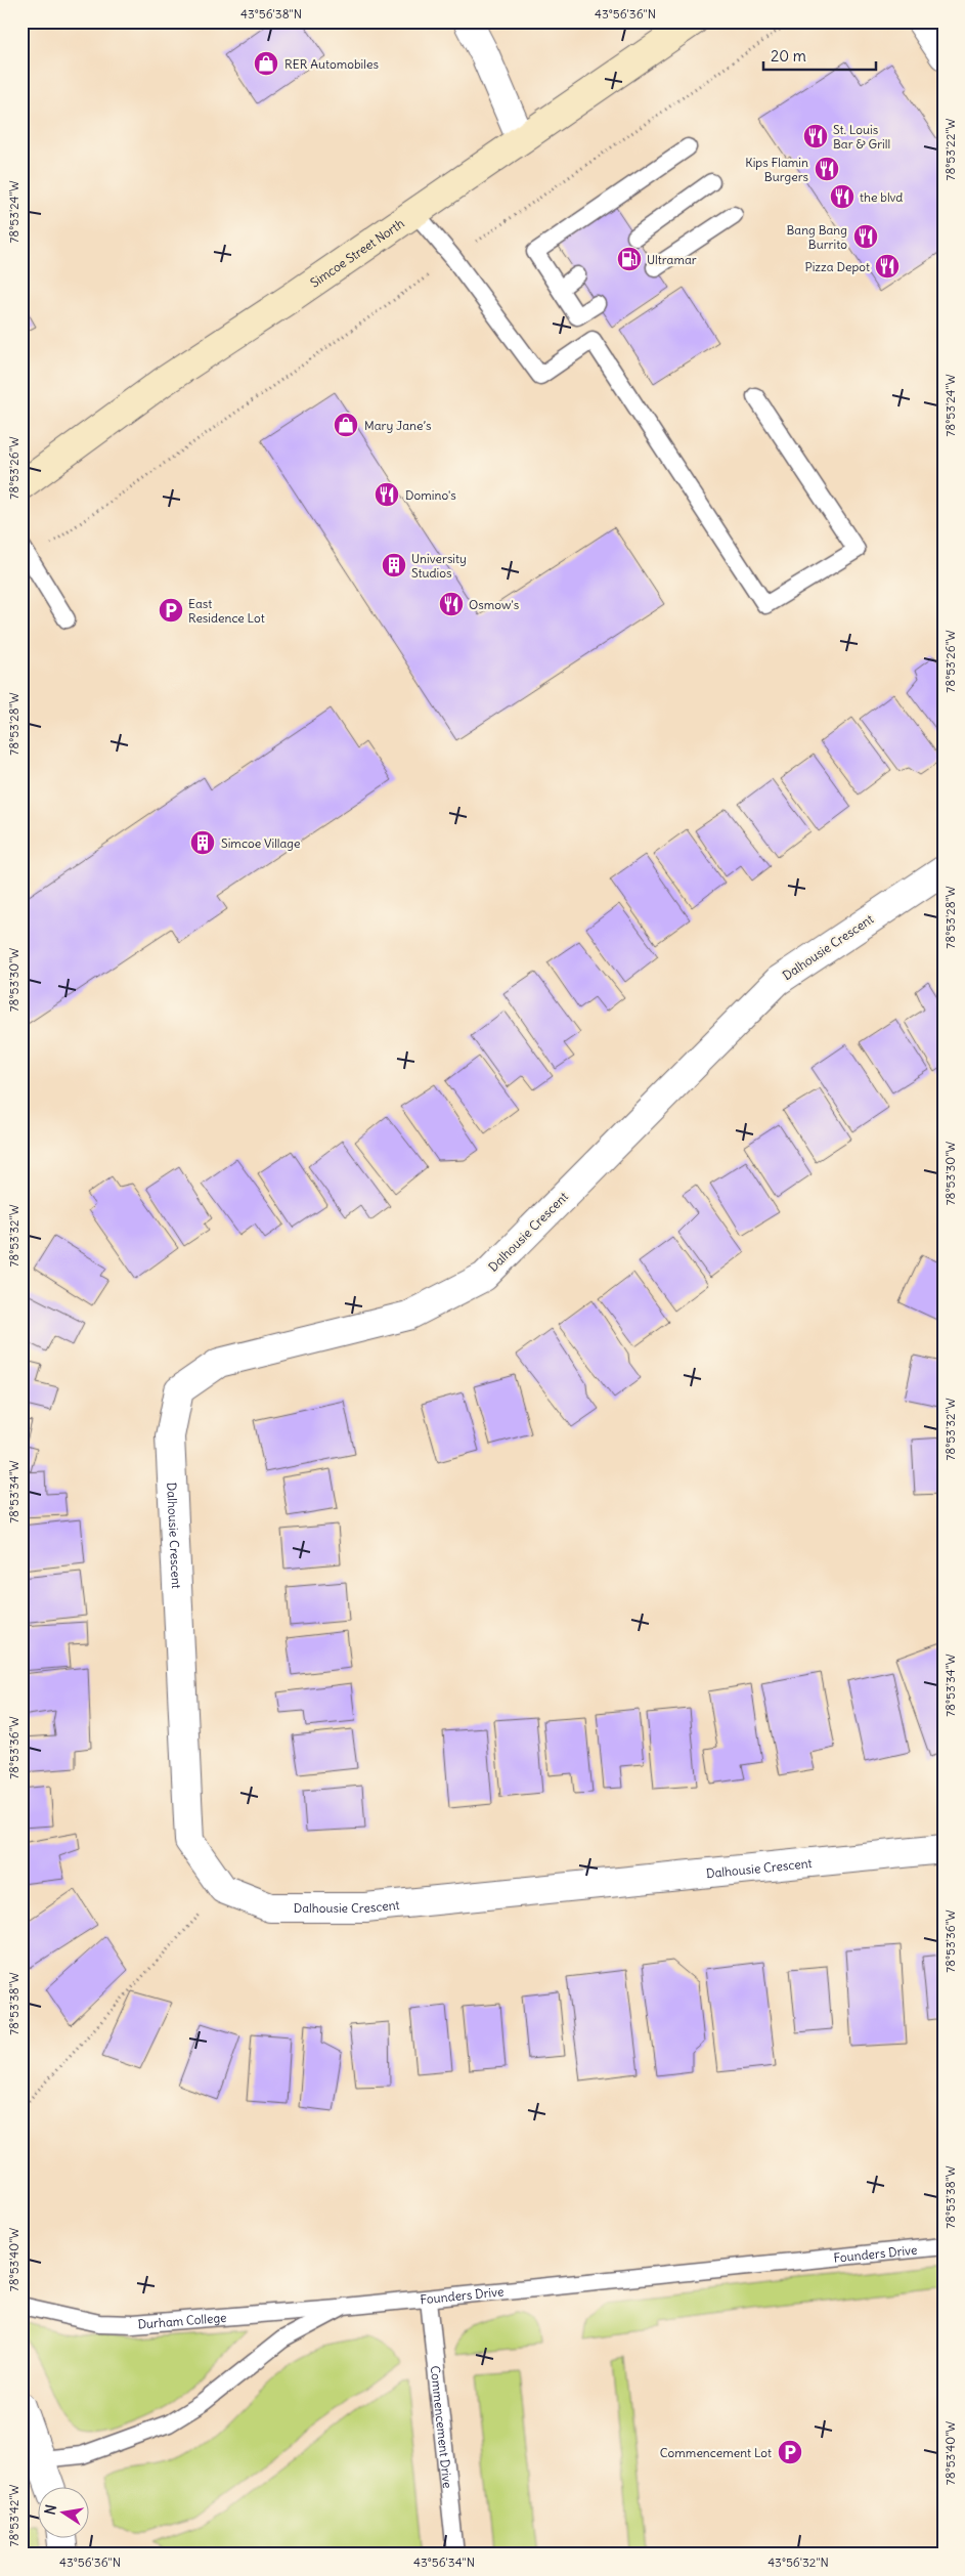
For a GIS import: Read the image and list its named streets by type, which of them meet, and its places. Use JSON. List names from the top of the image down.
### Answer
{
  "streets": {
    "main road": ["Simcoe Street North"],
    "street": ["Dalhousie Crescent"],
    "lane": ["Founders Drive", "Durham College", "Commencement Drive"]
  },
  "crossings": [
    ["Founders Drive", "Durham College"],
    ["Founders Drive", "Commencement Drive"]
  ],
  "places": {
    "shop": ["RER Automobiles", "Mary Jane’s"],
    "restaurant": [
      "St. Louis Bar & Grill",
      "Kips Flamin Burgers",
      "the blvd",
      "Bang Bang Burrito",
      "Pizza Depot",
      "Domino's",
      "Osmow's"
    ],
    "fuel station": ["Ultramar"],
    "building": ["University Studios", "Simcoe Village"],
    "parking": ["East Residence Lot", "Commencement Lot"]
  },
  "scale_bar": "20 m",
  "north": "left",
  "coordinates": [
    "43°56'38\"N",
    "43°56'36\"N",
    "78°53'22\"W",
    "78°53'24\"W",
    "78°53'26\"W",
    "78°53'28\"W",
    "78°53'30\"W",
    "78°53'32\"W",
    "78°53'34\"W",
    "78°53'36\"W",
    "78°53'38\"W",
    "78°53'40\"W",
    "78°53'42\"W",
    "43°56'34\"N",
    "43°56'32\"N"
  ]
}
